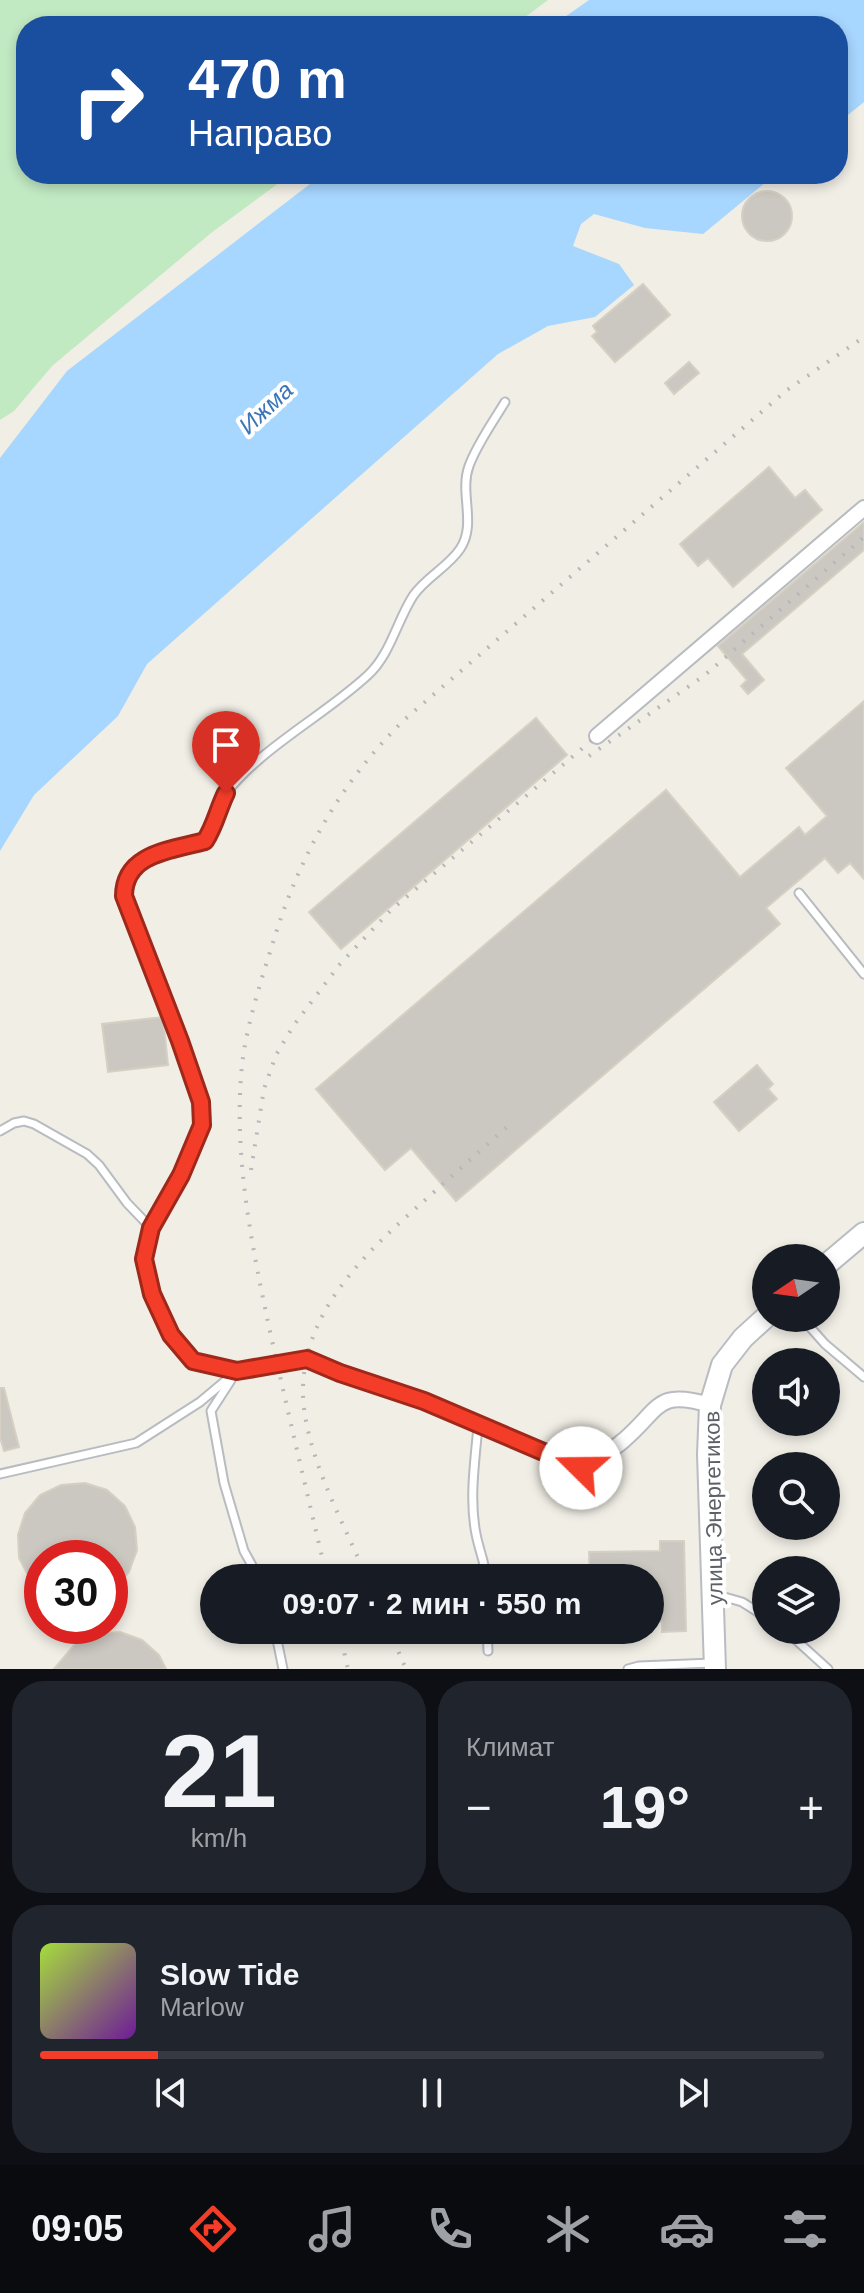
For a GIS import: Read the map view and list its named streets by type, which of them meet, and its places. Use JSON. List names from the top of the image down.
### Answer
{
  "streets": {
    "main road": ["улица Энергетиков"]
  },
  "water": ["Ижма"],
  "north": "left",
  "page": {
    "turn": ["470 m", "Направо"],
    "limit": "30",
    "trip": "09:07 · 2 мин · 550 m",
    "tile": [
      ["21", "km/h"],
      "Климат"
    ],
    "heat": ["−", "19°", "+"],
    "song": ["Slow Tide", "Marlow"],
    "tabs": "09:05"
  }
}
